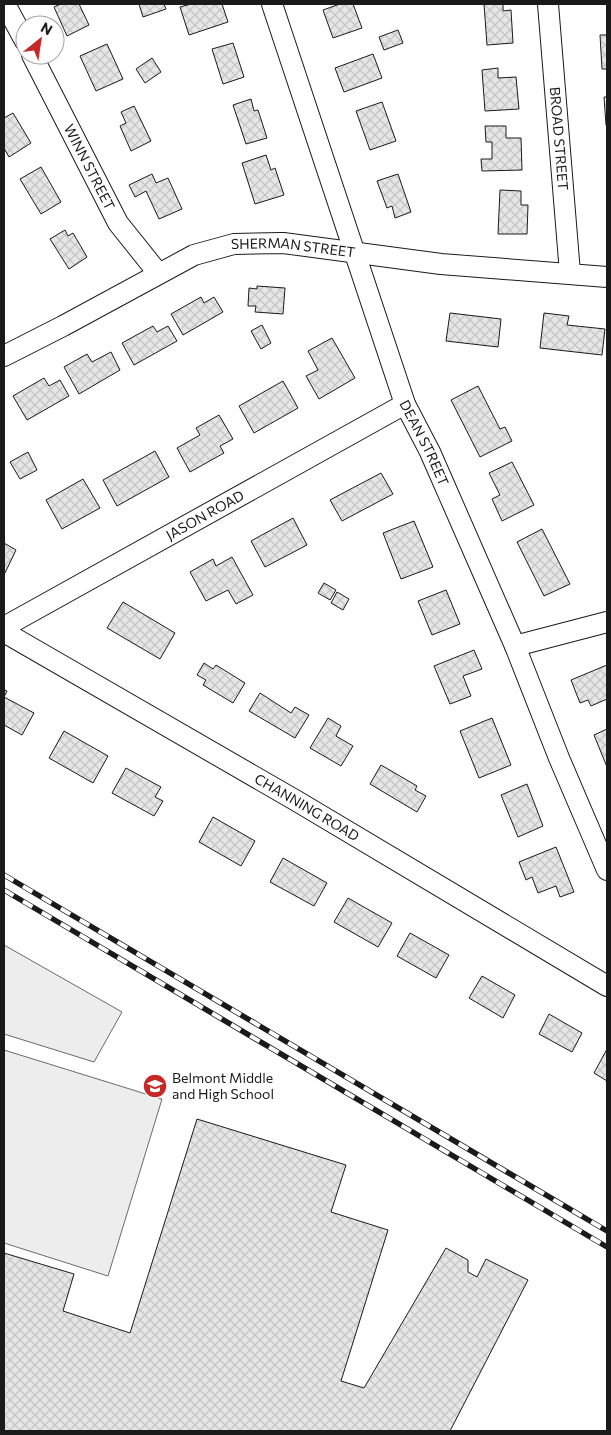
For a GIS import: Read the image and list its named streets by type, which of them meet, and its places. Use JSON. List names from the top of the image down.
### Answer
{
  "streets": {
    "street": [
      "BROAD STREET",
      "WINN STREET",
      "SHERMAN STREET",
      "DEAN STREET",
      "JASON ROAD",
      "CHANNING ROAD"
    ]
  },
  "crossings": [
    ["BROAD STREET", "SHERMAN STREET"],
    ["WINN STREET", "SHERMAN STREET"],
    ["SHERMAN STREET", "DEAN STREET"],
    ["DEAN STREET", "JASON ROAD"]
  ],
  "places": {
    "school or university": ["Belmont Middle and High School"]
  },
  "north": "top right"
}
